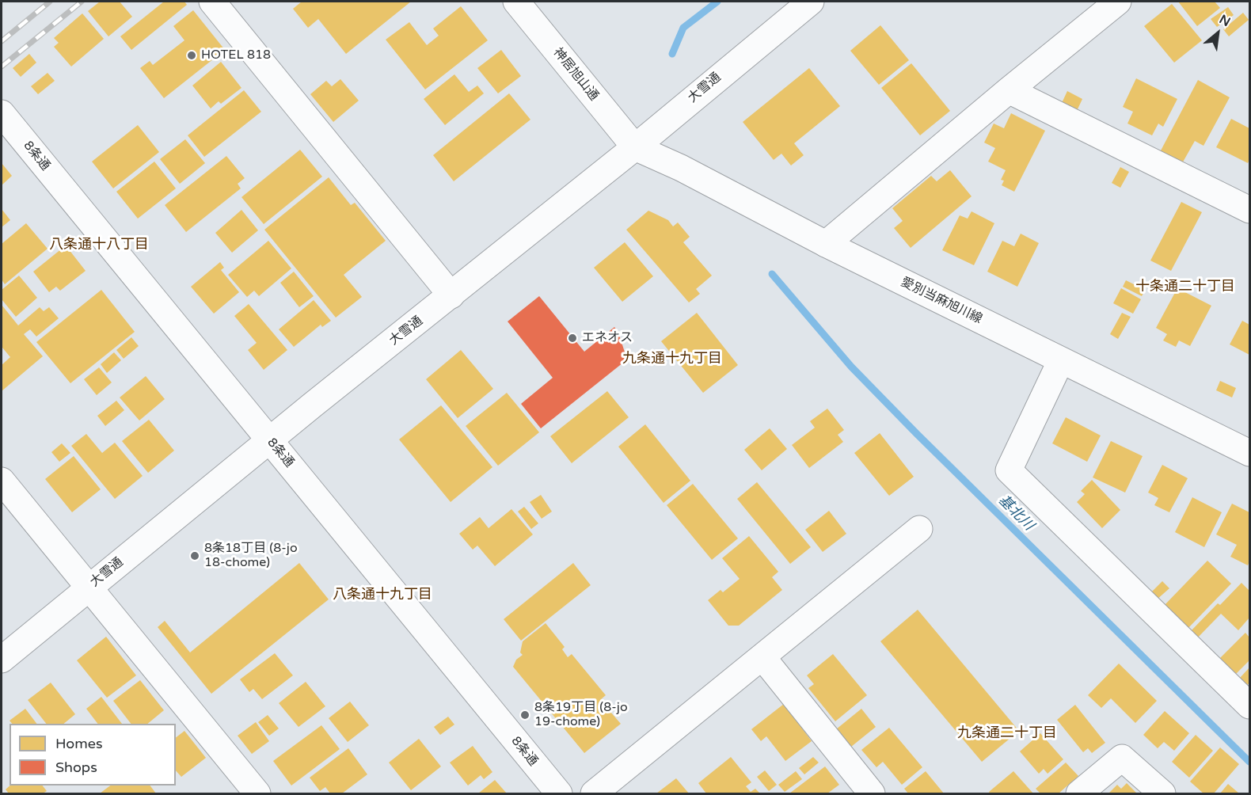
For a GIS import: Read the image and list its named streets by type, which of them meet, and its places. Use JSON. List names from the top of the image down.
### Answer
{
  "streets": {
    "main road": [
      "神居旭山通",
      "大雪通",
      "8条通",
      "愛別当麻旭川線"
    ]
  },
  "crossings": [
    ["神居旭山通", "大雪通"],
    ["神居旭山通", "愛別当麻旭川線"],
    ["大雪通", "8条通"],
    ["大雪通", "愛別当麻旭川線"]
  ],
  "districts": [
    "八条通十八丁目",
    "十条通二十丁目",
    "九条通十九丁目",
    "八条通十九丁目",
    "九条通二十丁目"
  ],
  "water": ["基北川"],
  "places": [
    "HOTEL 818",
    "エネオス",
    "8条18丁目 (8-jo 18-chome)",
    "8条19丁目 (8-jo 19-chome)"
  ],
  "legend": ["Homes", "Shops"],
  "north": "top right"
}
